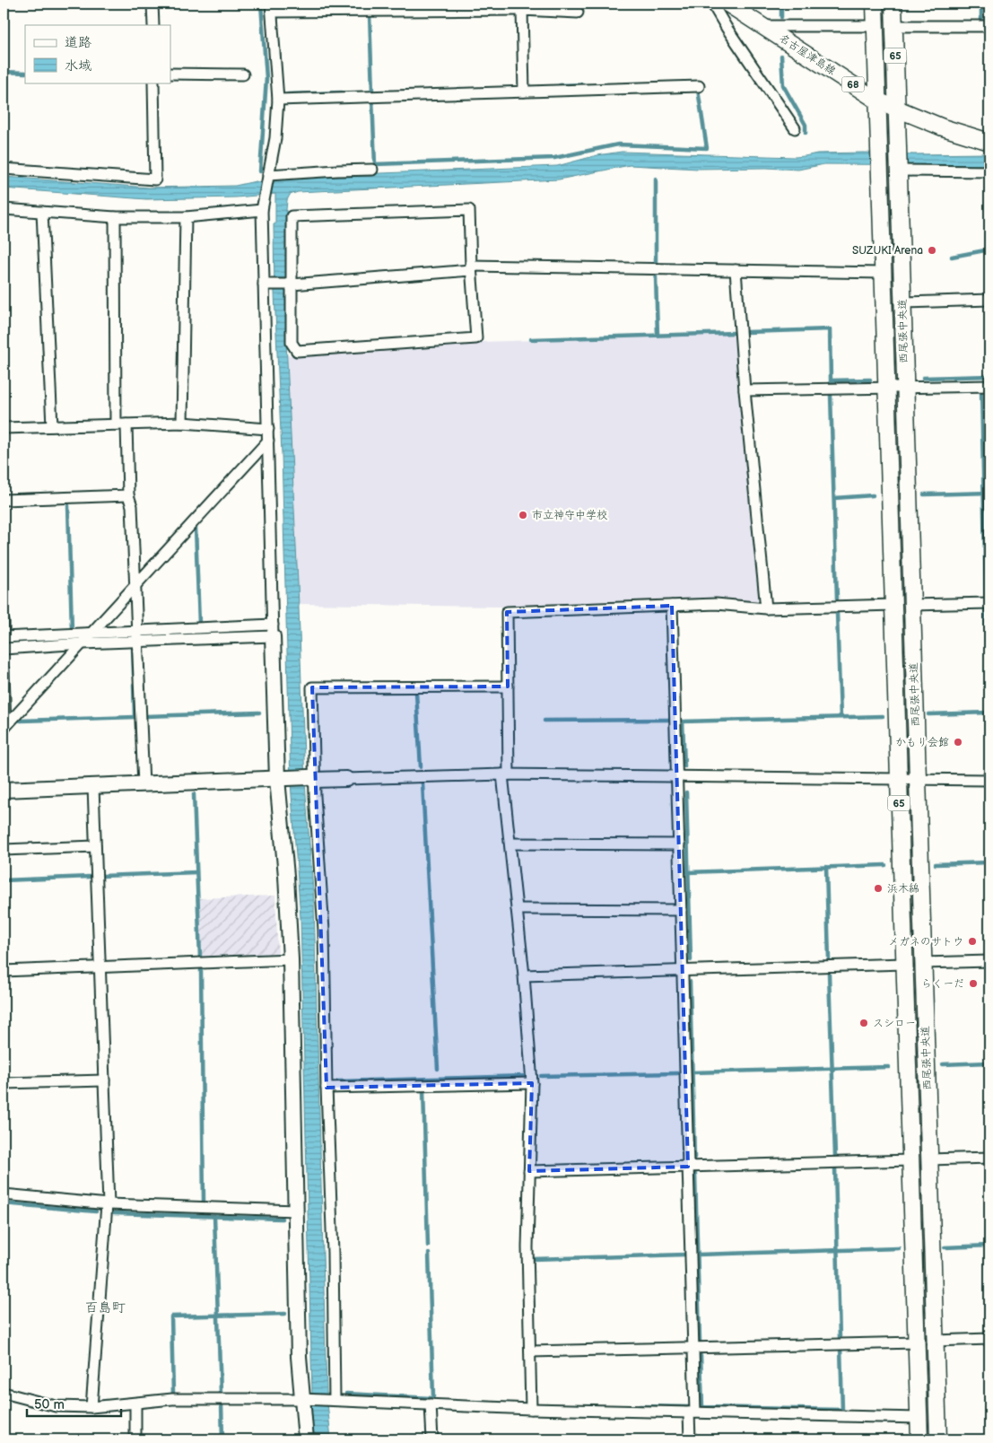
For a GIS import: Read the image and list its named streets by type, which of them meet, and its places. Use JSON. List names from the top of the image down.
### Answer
{
  "streets": {
    "main road": [
      "名古屋津島線",
      "65",
      "68",
      "西尾張中央道"
    ]
  },
  "crossings": [
    ["名古屋津島線", "西尾張中央道"]
  ],
  "districts": ["百島町"],
  "places": [
    "SUZUKI Arena",
    "市立神守中学校",
    "かもり会館",
    "浜木綿",
    "メガネのサトウ",
    "らくーだ",
    "スシロー"
  ],
  "legend": ["道路", "水域"],
  "scale_bar": "50 m"
}
